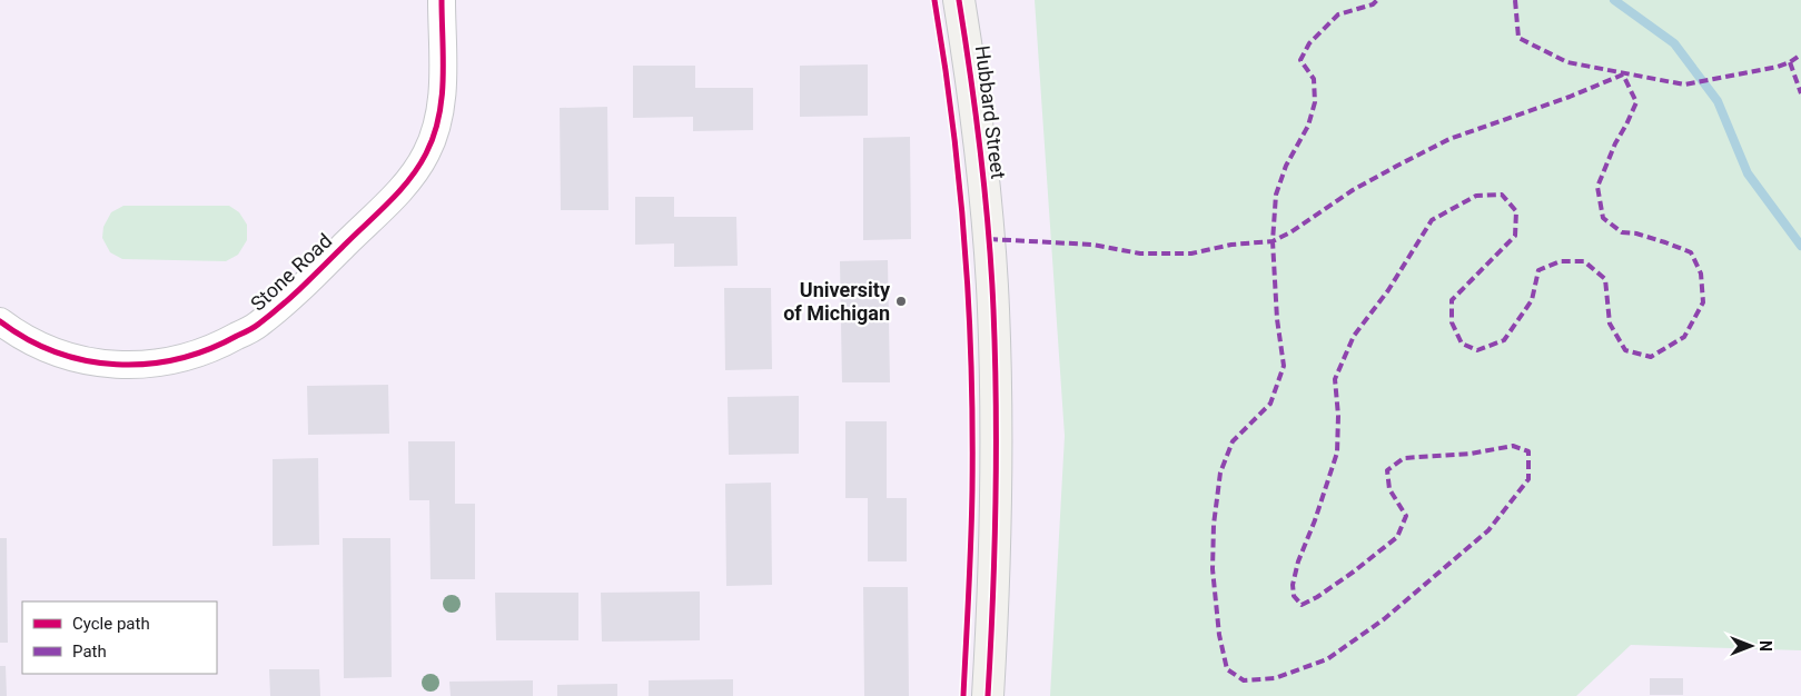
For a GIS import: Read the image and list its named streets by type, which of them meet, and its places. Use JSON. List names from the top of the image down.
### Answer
{
  "streets": {
    "street": ["Hubbard Street", "Stone Road"]
  },
  "places": ["University of Michigan"],
  "legend": ["Cycle path", "Path"],
  "north": "right"
}
